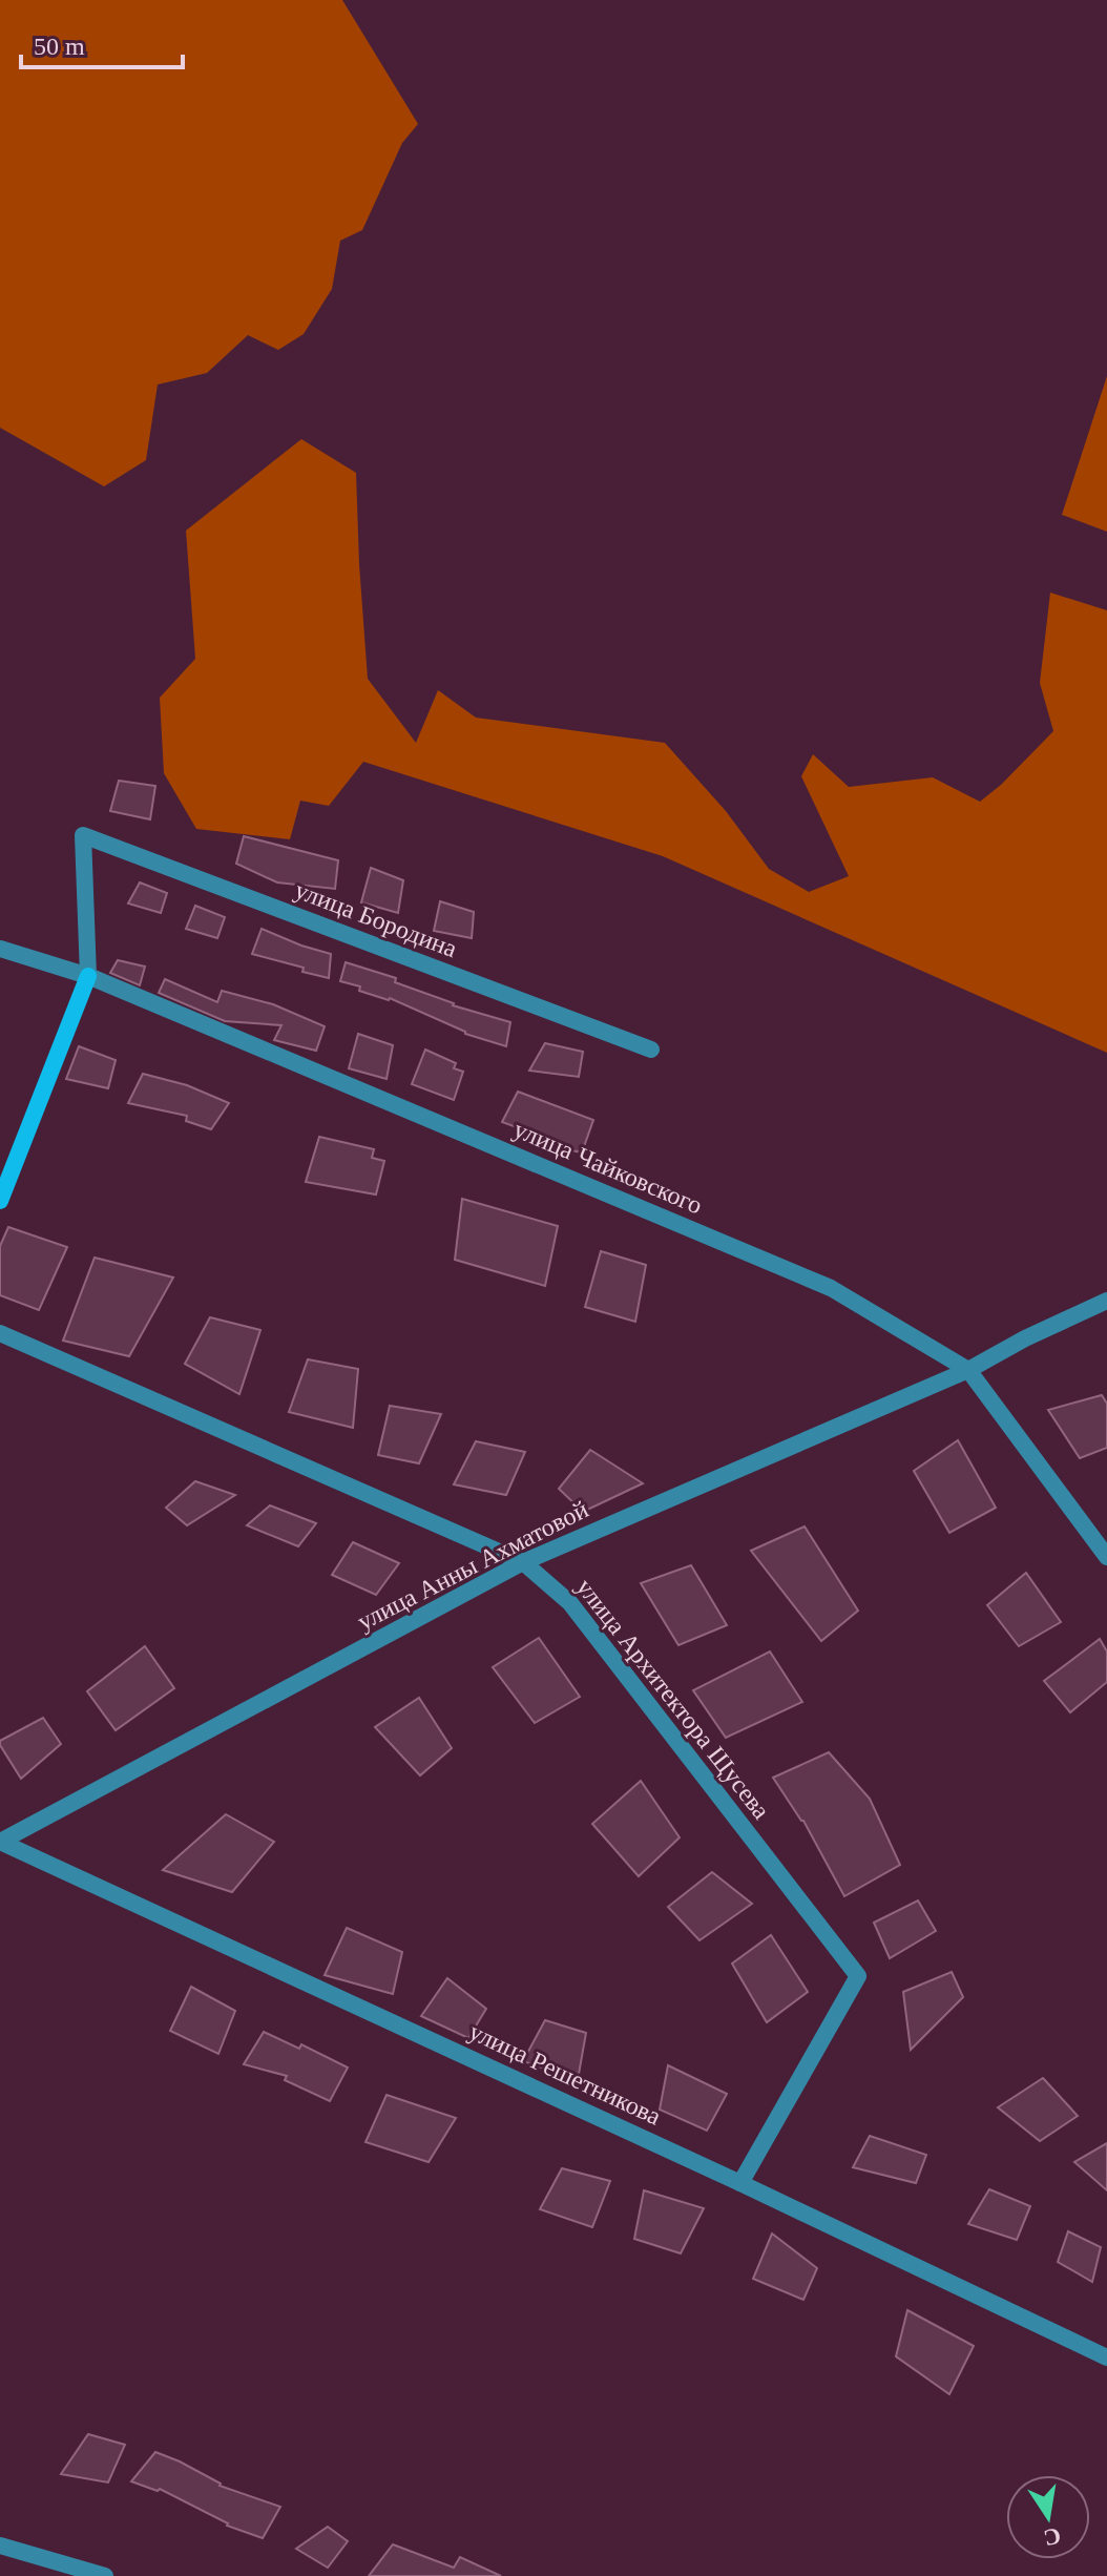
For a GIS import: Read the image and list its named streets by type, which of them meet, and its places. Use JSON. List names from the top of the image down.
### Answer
{
  "streets": {
    "street": [
      "улица Бородина",
      "улица Чайковского",
      "улица Анны Ахматовой",
      "улица Архитектора Щусева",
      "улица Решетникова"
    ]
  },
  "crossings": [
    ["улица Бородина", "улица Чайковского"],
    ["улица Чайковского", "улица Анны Ахматовой"],
    ["улица Анны Ахматовой", "улица Архитектора Щусева"],
    ["улица Анны Ахматовой", "улица Решетникова"],
    ["улица Архитектора Щусева", "улица Решетникова"]
  ],
  "scale_bar": "50 m",
  "north": "bottom"
}
